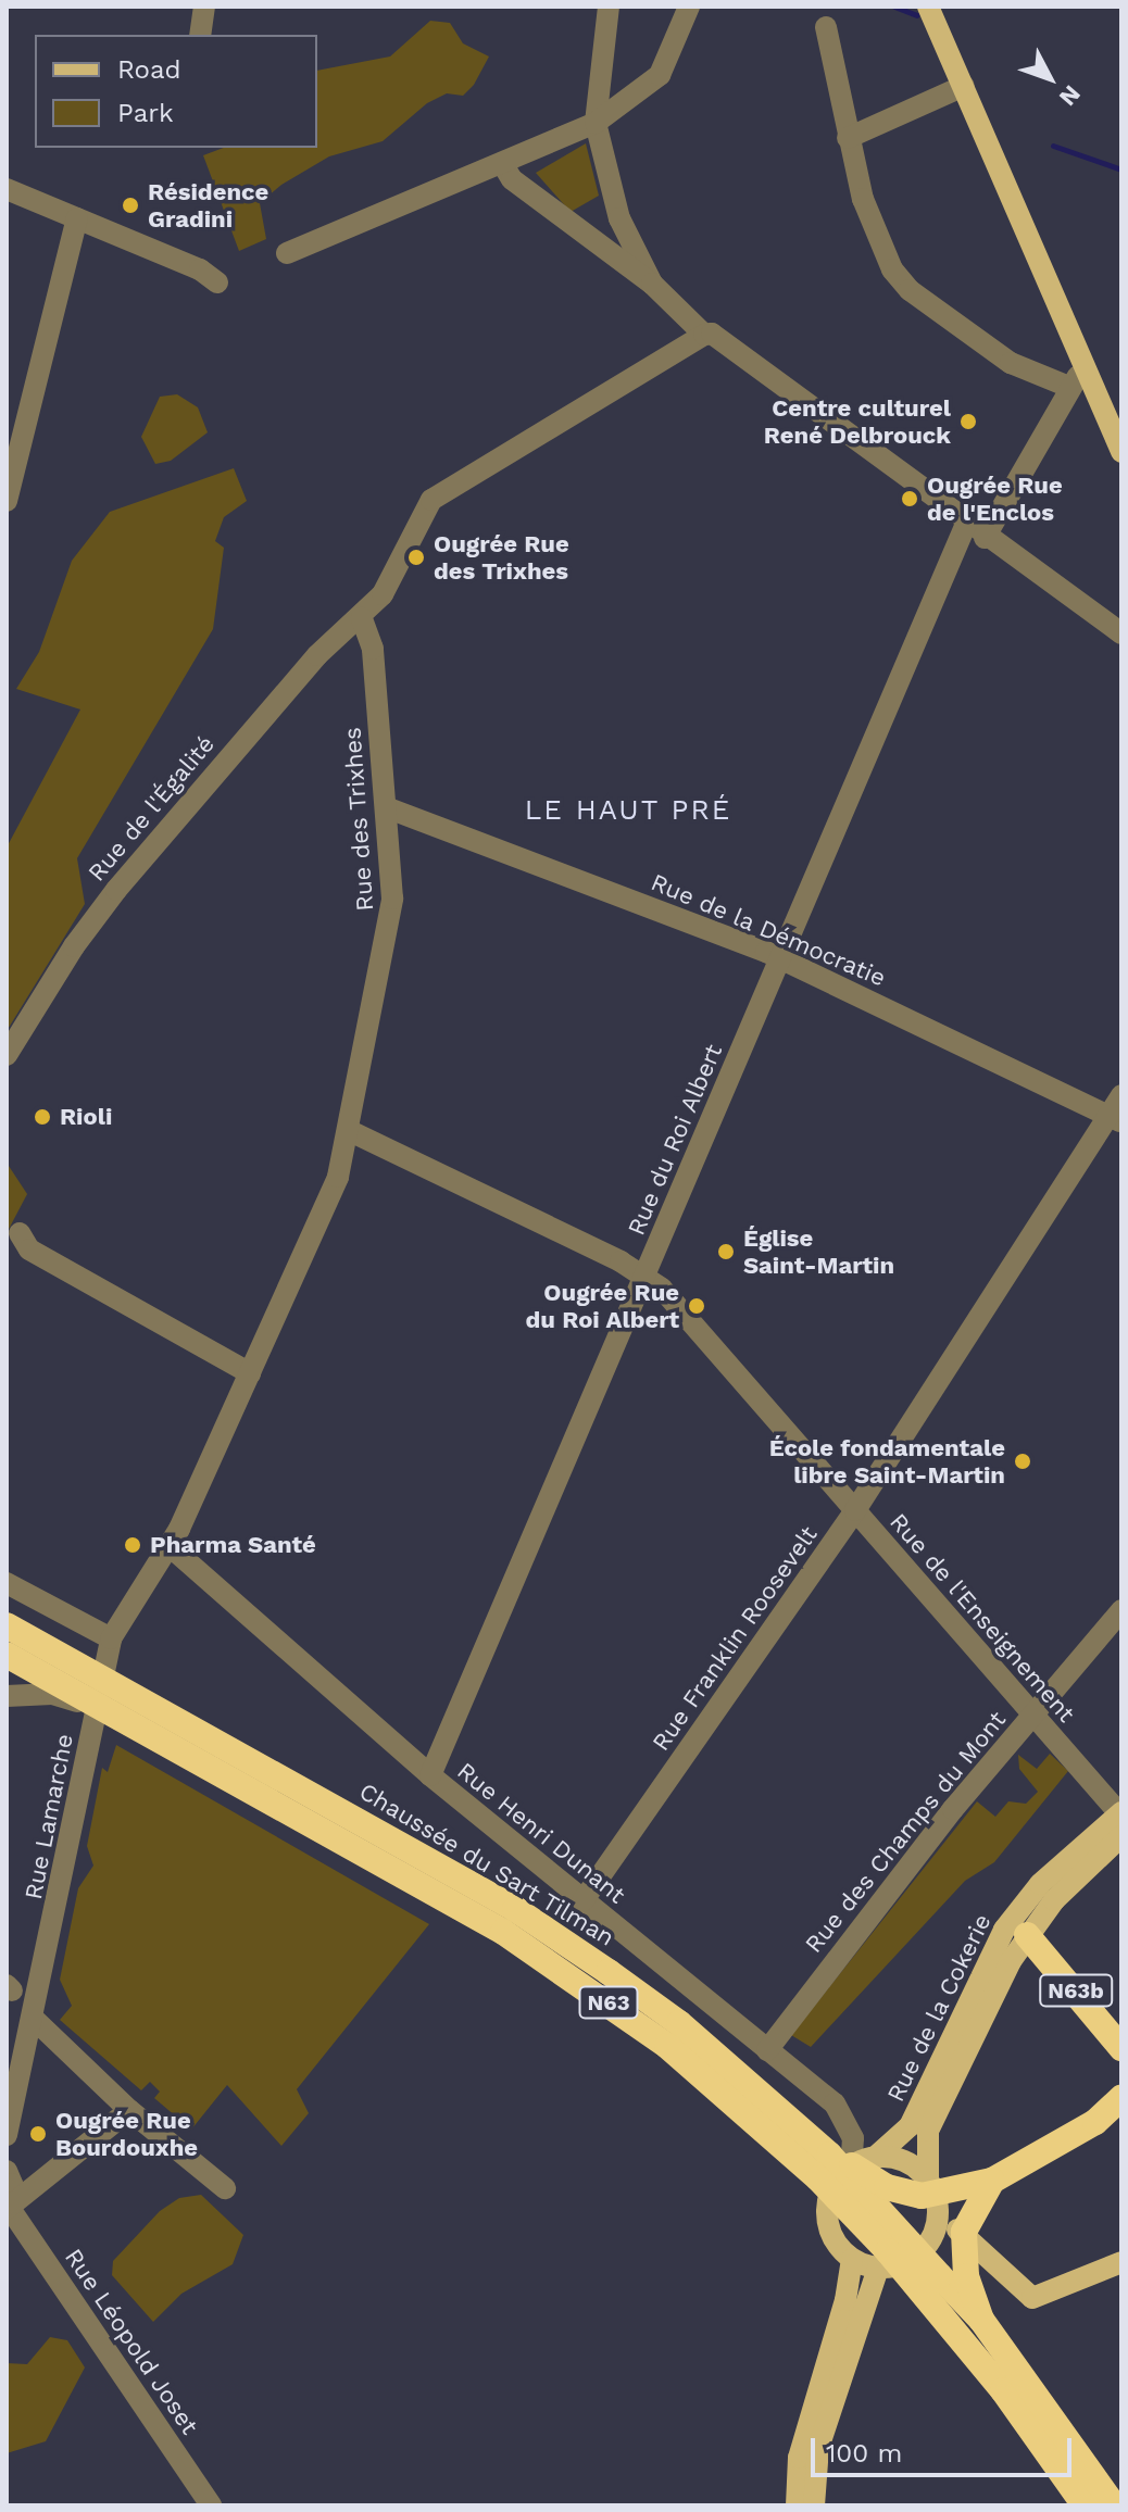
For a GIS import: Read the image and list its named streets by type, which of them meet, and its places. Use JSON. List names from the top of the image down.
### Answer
{
  "streets": {
    "highway": ["Chaussée du Sart Tilman", "N63b", "N63"],
    "main road": ["Rue de la Cokerie"],
    "street": [
      "Rue de l'Égalité",
      "Rue des Trixhes",
      "Rue de la Démocratie",
      "Rue du Roi Albert",
      "Rue de l'Enseignement",
      "Rue Franklin Roosevelt",
      "Rue Lamarche",
      "Rue des Champs du Mont",
      "Rue Henri Dunant",
      "Rue Léopold Joset"
    ]
  },
  "crossings": [
    ["Rue de l'Égalité", "Rue des Trixhes"],
    ["Rue des Trixhes", "Rue de la Démocratie"],
    ["Rue des Trixhes", "Rue de l'Enseignement"],
    ["Rue des Trixhes", "Rue Lamarche"],
    ["Rue des Trixhes", "Rue Henri Dunant"],
    ["Rue de la Démocratie", "Rue du Roi Albert"],
    ["Rue de la Démocratie", "Rue Franklin Roosevelt"],
    ["Rue du Roi Albert", "Rue de l'Enseignement"],
    ["Rue du Roi Albert", "Rue Henri Dunant"],
    ["Rue de l'Enseignement", "Rue Franklin Roosevelt"],
    ["Rue de l'Enseignement", "Rue des Champs du Mont"],
    ["Rue de l'Enseignement", "Rue de la Cokerie"],
    ["Rue Franklin Roosevelt", "Rue Henri Dunant"],
    ["Rue des Champs du Mont", "Rue Henri Dunant"],
    ["Rue Henri Dunant", "Chaussée du Sart Tilman"],
    ["Rue Henri Dunant", "Rue de la Cokerie"],
    ["Chaussée du Sart Tilman", "Rue de la Cokerie"],
    ["N63b", "Rue de la Cokerie"]
  ],
  "districts": ["LE HAUT PRÉ"],
  "places": [
    "Résidence Gradini",
    "Centre culturel René Delbrouck",
    "Ougrée Rue de l'Enclos",
    "Ougrée Rue des Trixhes",
    "Rioli",
    "Église Saint-Martin",
    "Ougrée Rue du Roi Albert",
    "École fondamentale libre Saint-Martin",
    "Pharma Santé",
    "Ougrée Rue Bourdouxhe"
  ],
  "legend": ["Road", "Park"],
  "scale_bar": "100 m",
  "north": "bottom right"
}
